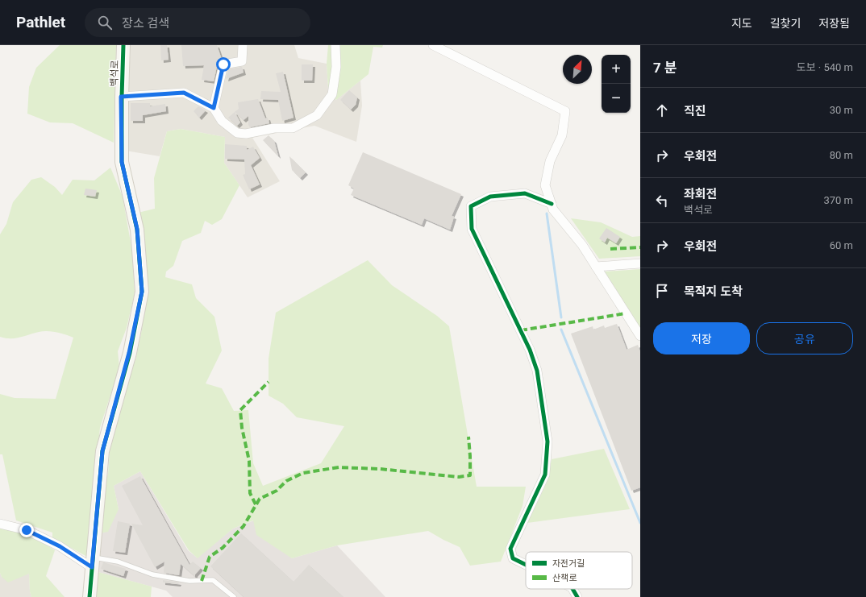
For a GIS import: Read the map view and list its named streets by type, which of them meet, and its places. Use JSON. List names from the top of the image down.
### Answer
{
  "streets": {
    "street": ["백석로"]
  },
  "legend": ["자전거길", "산책로"],
  "north": "top right",
  "page": {
    "header": "Pathlet",
    "search": "장소 검색",
    "nav": ["지도", "길찾기", "저장됨"],
    "heading": ["7 분", "도보 · 540 m"],
    "map_buttons": ["+", "−"],
    "list": [
      ["직진", "30 m"],
      ["우회전", "80 m"],
      ["좌회전", "백석로", "370 m"],
      ["우회전", "60 m"],
      "목적지 도착"
    ],
    "buttons": ["저장", "공유"]
  }
}
